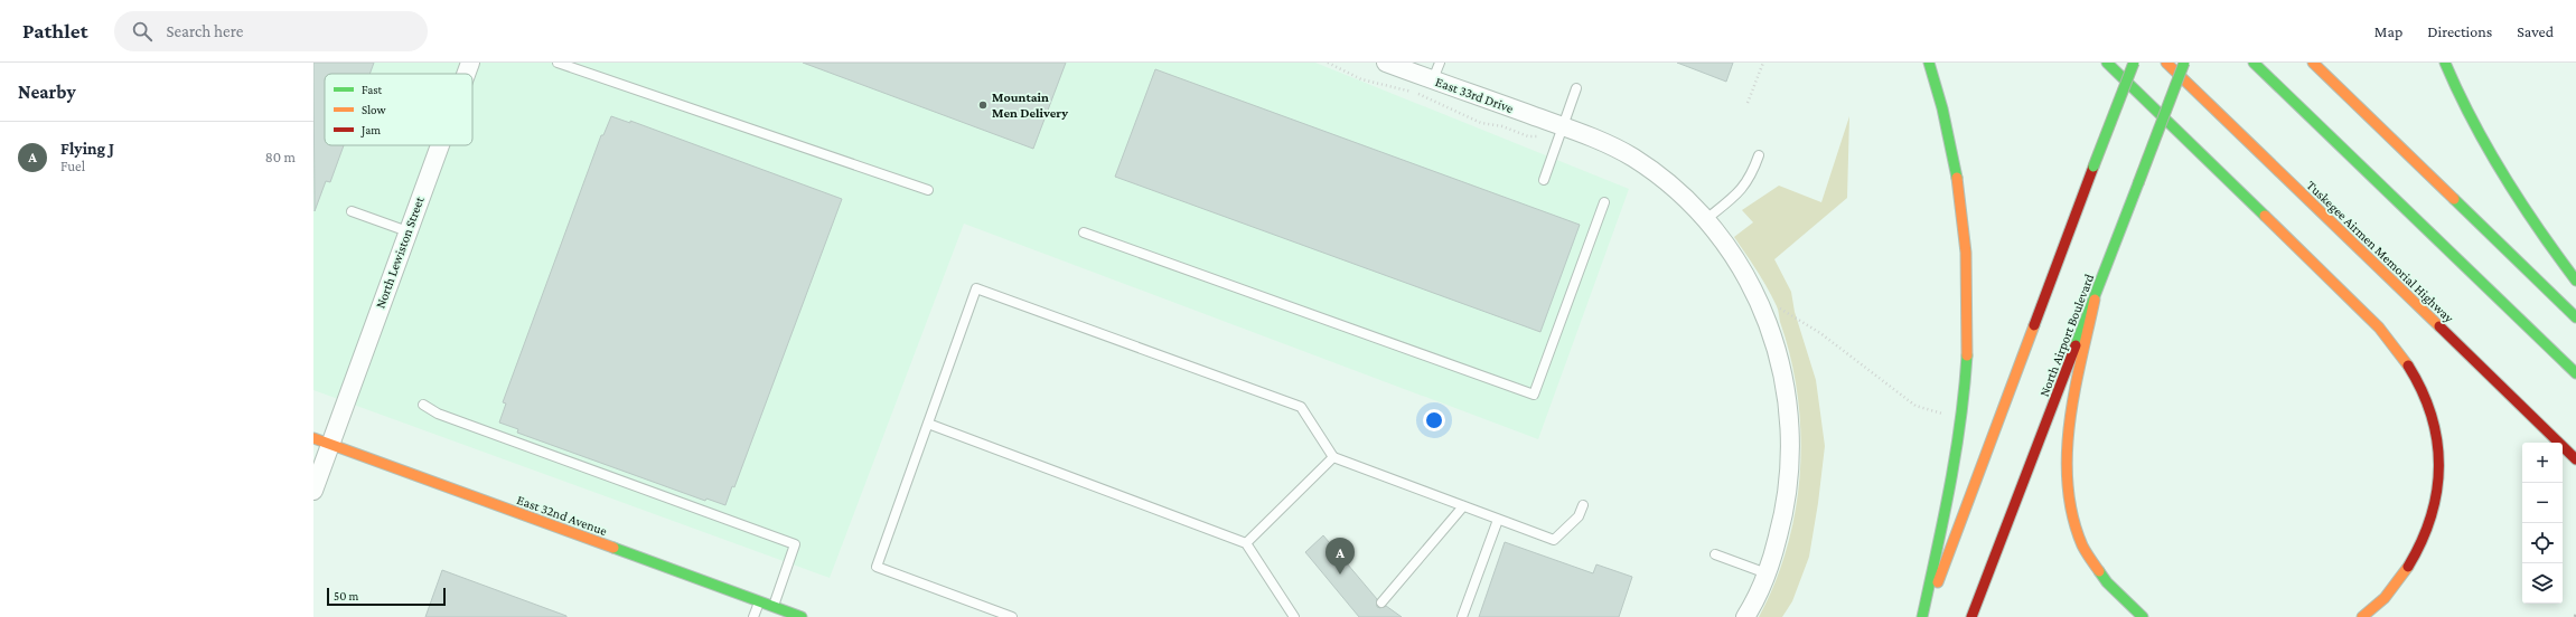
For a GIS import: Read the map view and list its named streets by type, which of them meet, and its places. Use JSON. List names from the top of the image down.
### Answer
{
  "streets": {
    "main road": ["Tuskegee Airmen Memorial Highway", "North Airport Boulevard", "East 32nd Avenue"],
    "street": ["East 33rd Drive", "North Lewiston Street"]
  },
  "crossings": [
    ["North Lewiston Street", "East 32nd Avenue"]
  ],
  "places": ["Mountain Men Delivery"],
  "legend": ["Fast", "Slow", "Jam"],
  "scale_bar": "50 m",
  "page": {
    "header": "Pathlet",
    "search": "Search here",
    "nav": ["Map", "Directions", "Saved"],
    "heading": "Nearby",
    "list": [
      {
        "mark": "A",
        "name": "Flying J",
        "note": "Fuel",
        "value": "80 m"
      }
    ],
    "map_buttons": ["+", "−"],
    "pins": "A",
    "scale": "50 m"
  }
}
